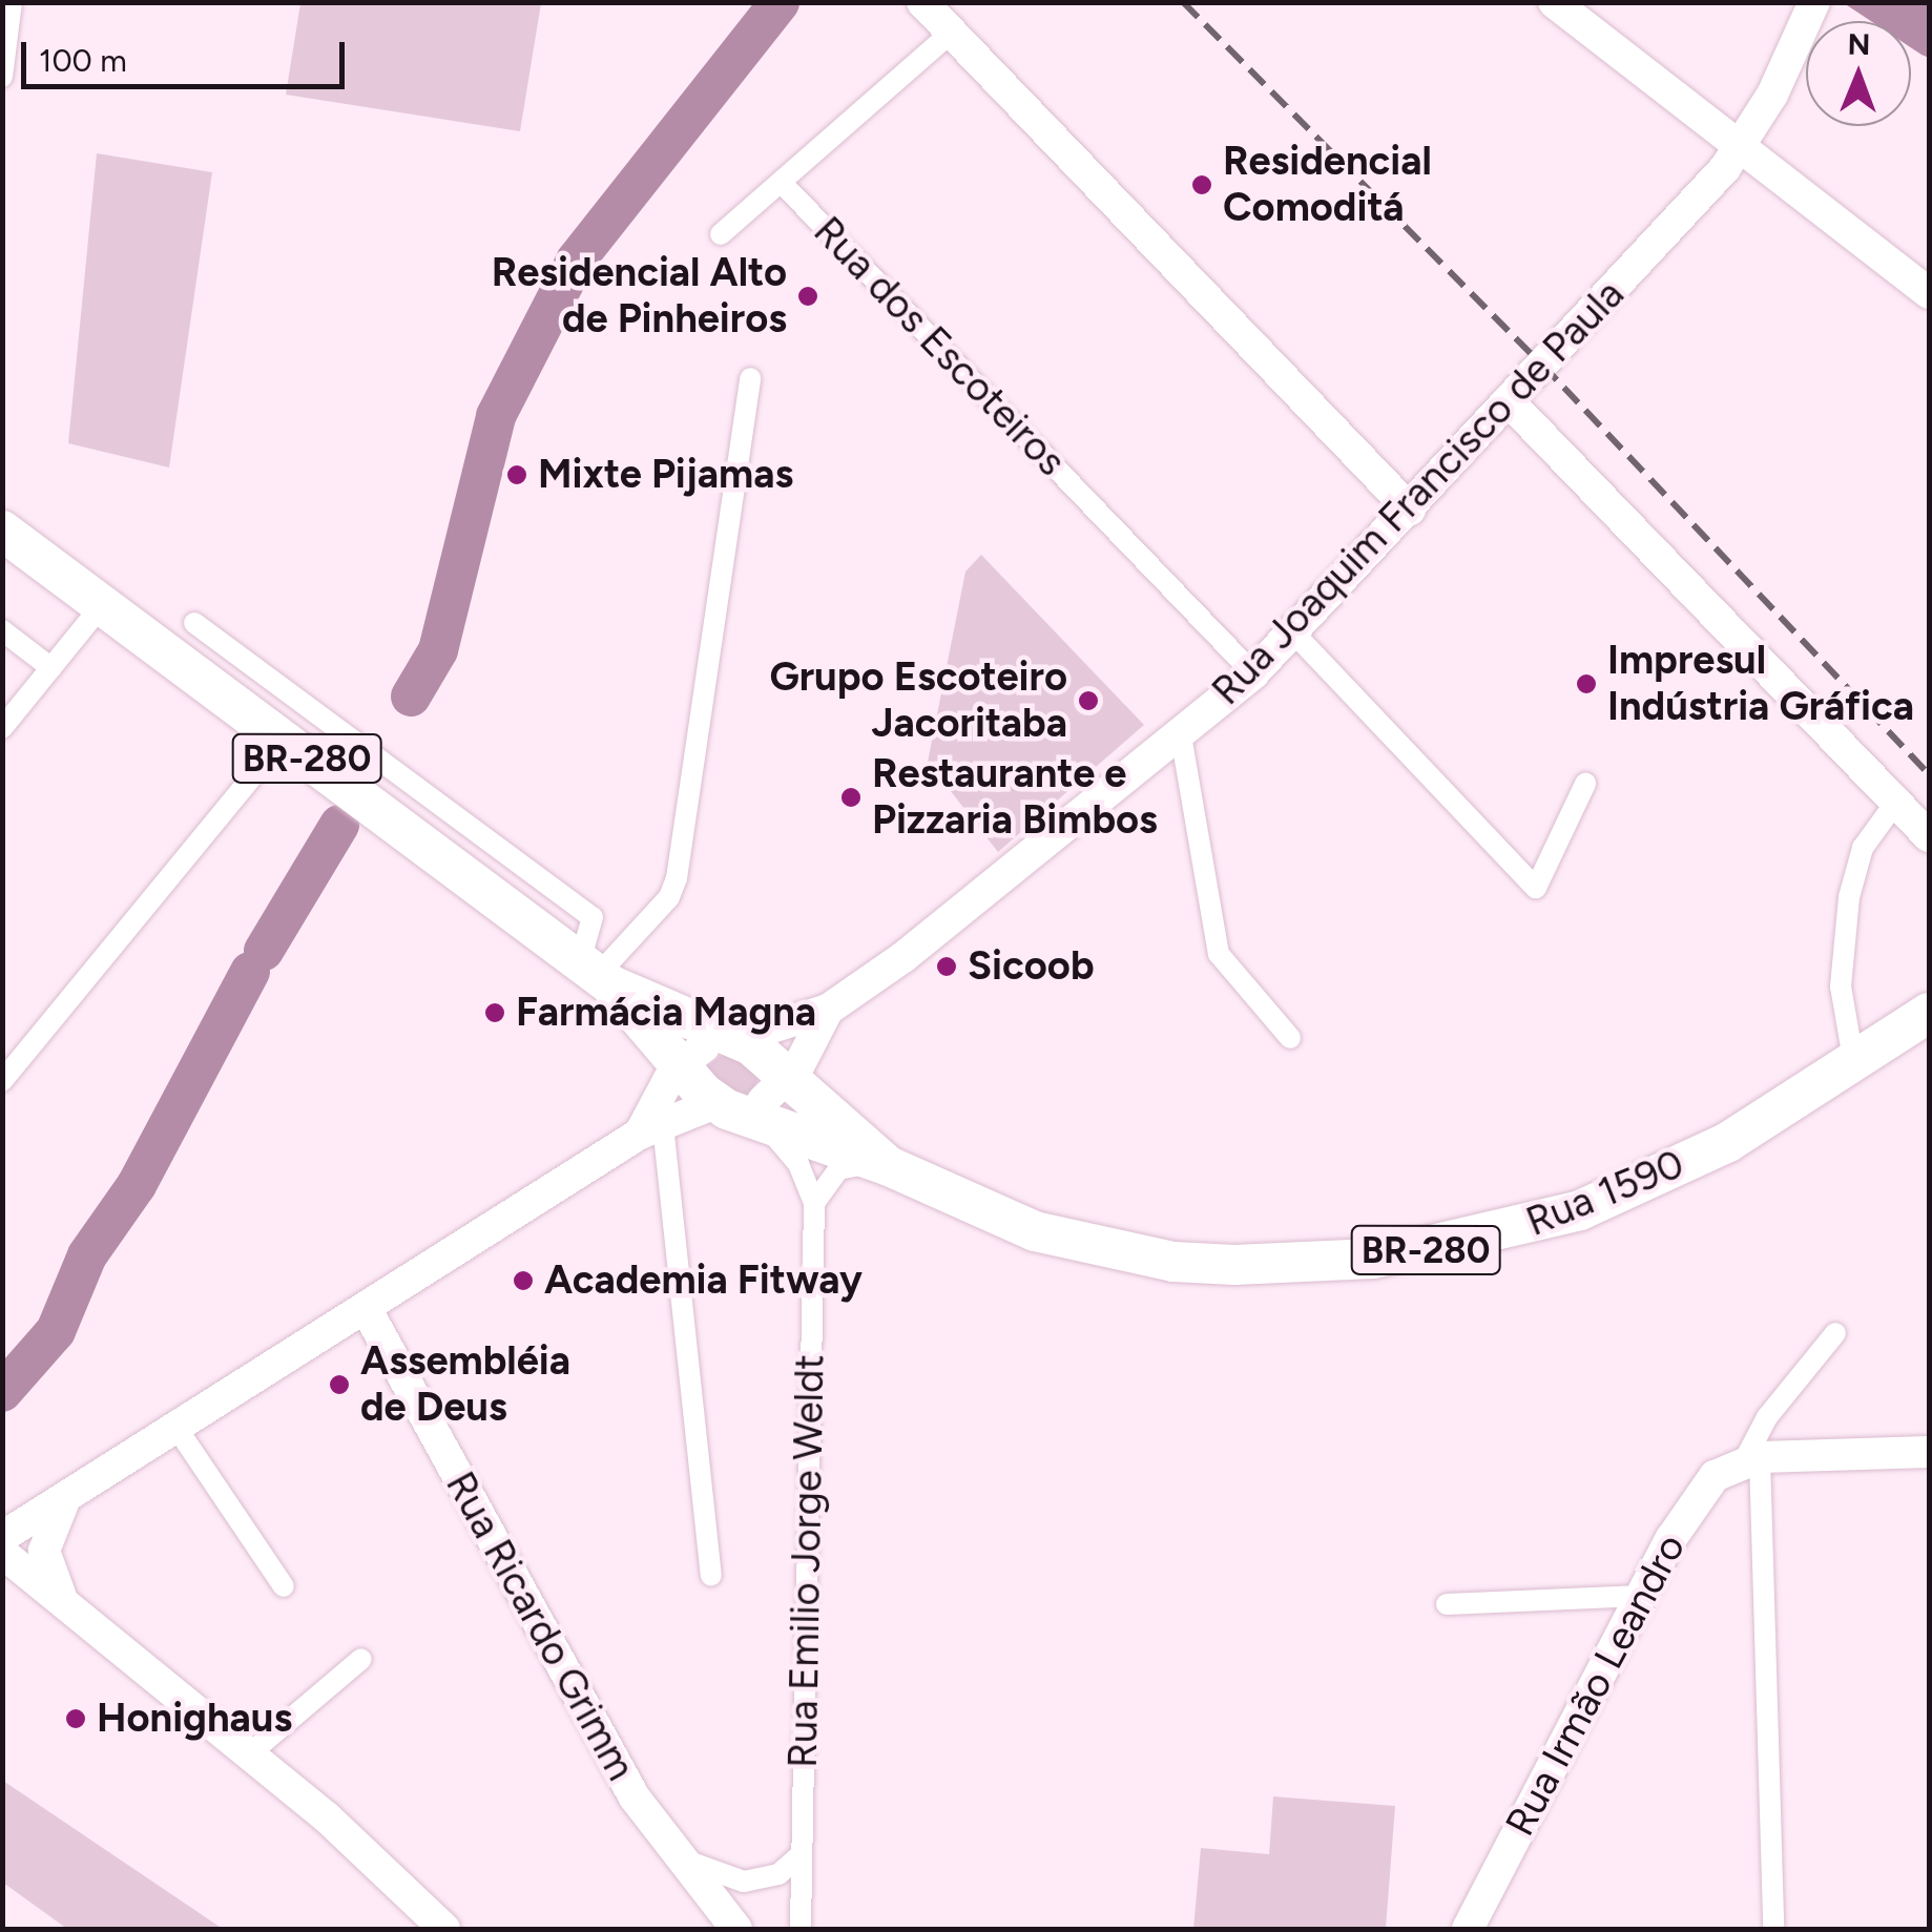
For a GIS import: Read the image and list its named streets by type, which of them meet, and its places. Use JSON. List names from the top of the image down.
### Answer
{
  "streets": {
    "highway": ["BR-280", "Rua 1590"],
    "street": [
      "Rua dos Escoteiros",
      "Rua Joaquim Francisco de Paula",
      "Rua Emilio Jorge Weldt",
      "Rua Ricardo Grimm",
      "Rua Irmão Leandro"
    ]
  },
  "crossings": [
    ["Rua dos Escoteiros", "Rua Joaquim Francisco de Paula"],
    ["Rua Joaquim Francisco de Paula", "BR-280"],
    ["Rua Joaquim Francisco de Paula", "Rua Emilio Jorge Weldt"],
    ["Rua Joaquim Francisco de Paula", "Rua Ricardo Grimm"],
    ["BR-280", "Rua 1590"],
    ["BR-280", "Rua Emilio Jorge Weldt"]
  ],
  "places": [
    "Residencial Comoditá",
    "Residencial Alto de Pinheiros",
    "Mixte Pijamas",
    "Impresul Indústria Gráfica",
    "Grupo Escoteiro Jacoritaba",
    "Restaurante e Pizzaria Bimbos",
    "Sicoob",
    "Farmácia Magna",
    "Academia Fitway",
    "Assembléia de Deus",
    "Honighaus"
  ],
  "scale_bar": "100 m",
  "north": "top"
}
